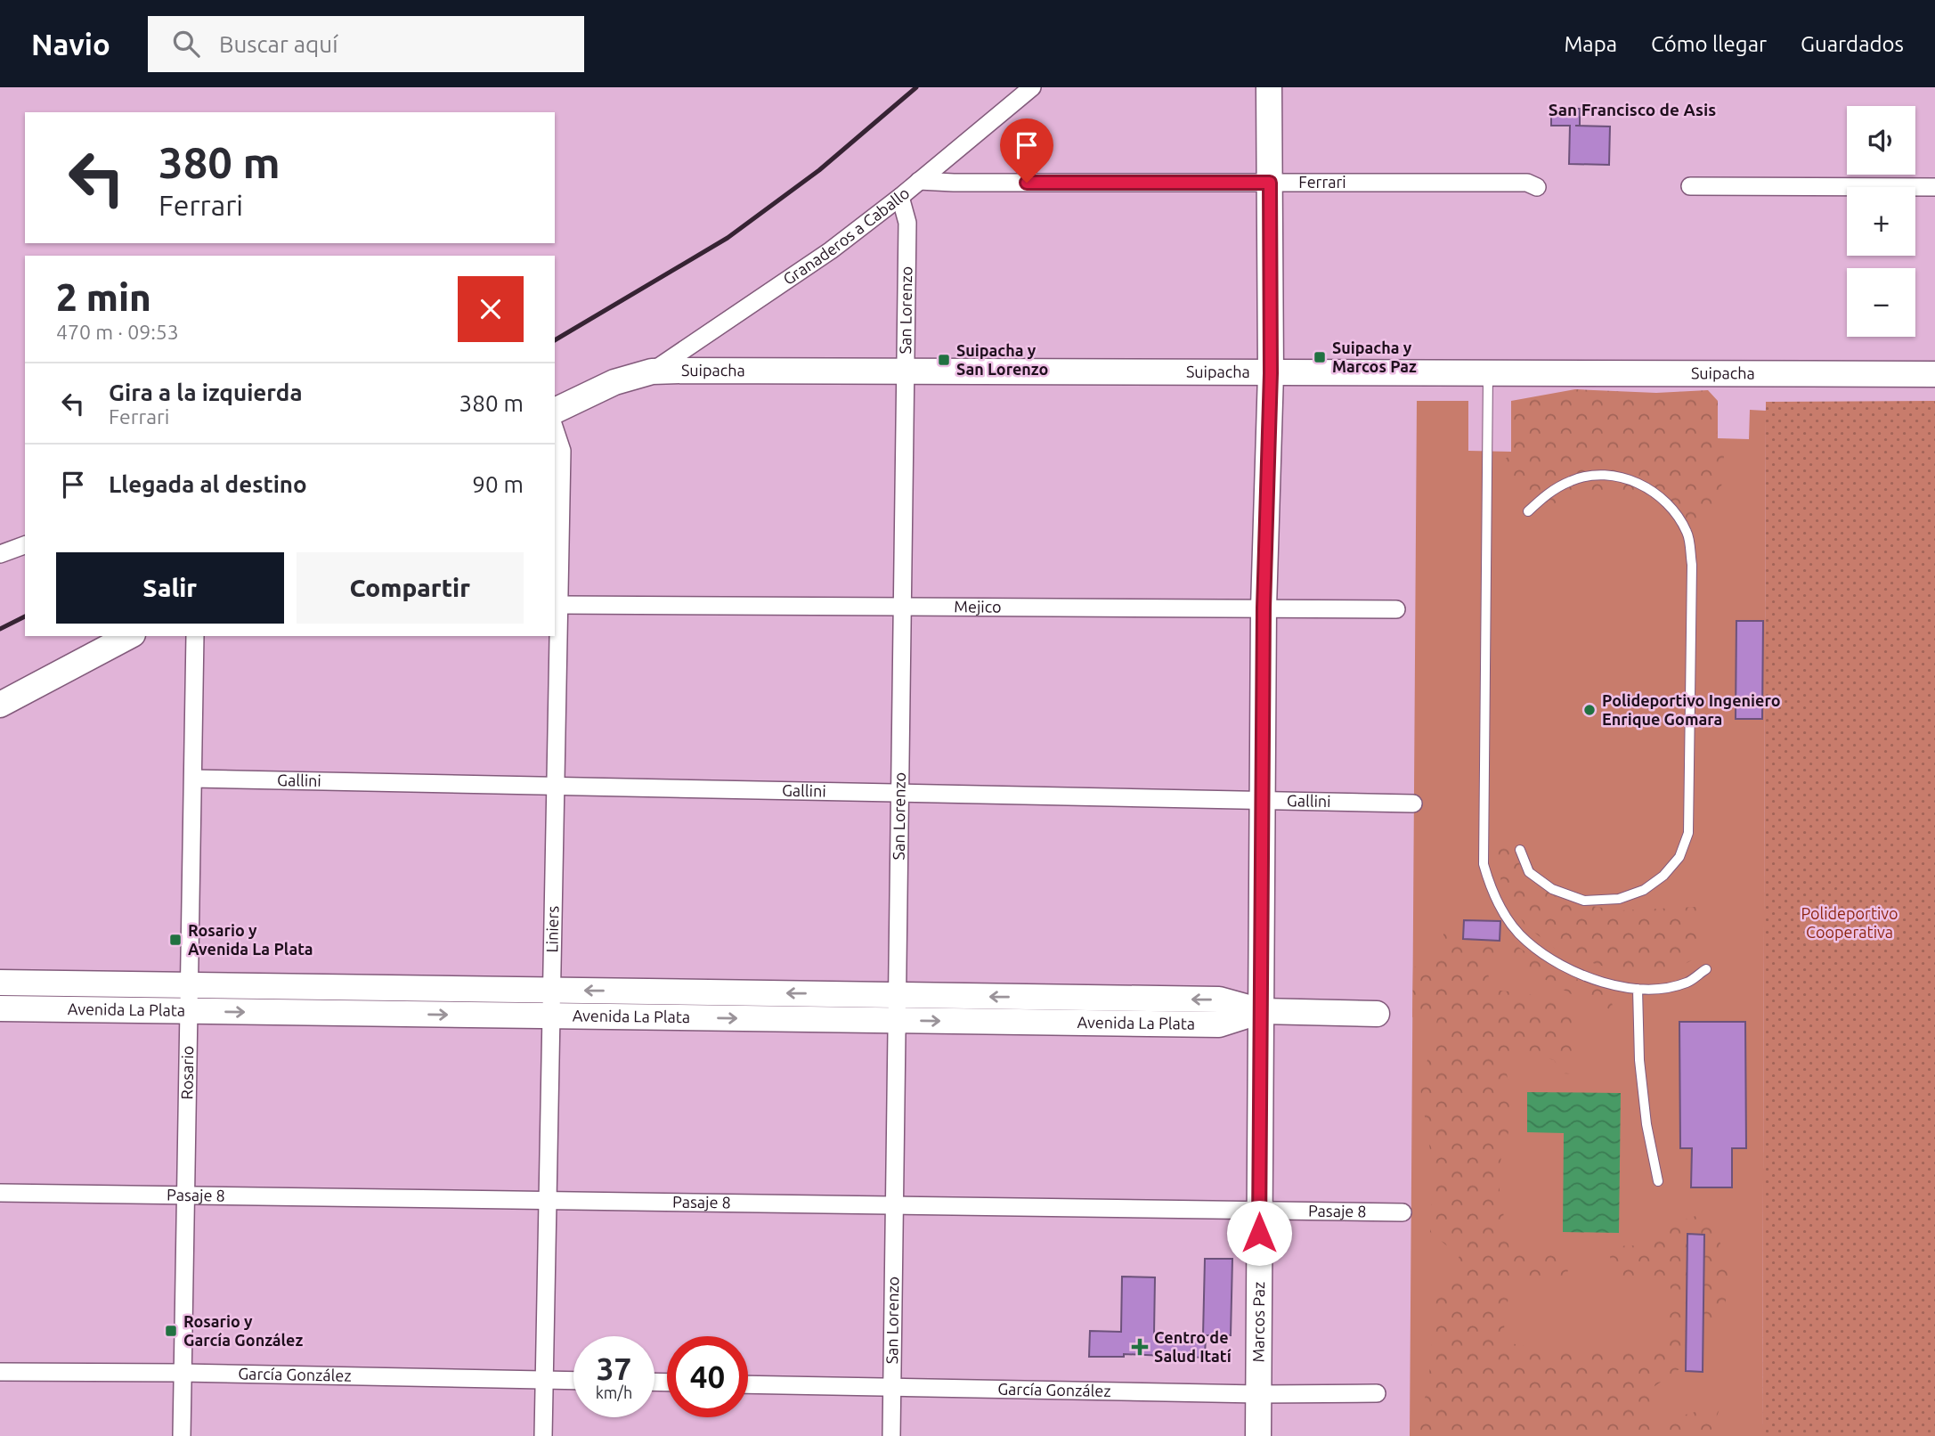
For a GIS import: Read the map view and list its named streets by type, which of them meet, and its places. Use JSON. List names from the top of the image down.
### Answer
{
  "streets": {
    "street": [
      "Ferrari",
      "Granaderos a Caballo",
      "San Lorenzo",
      "Suipacha",
      "Mejico",
      "Gallini",
      "Liniers",
      "Avenida La Plata",
      "Rosario",
      "Pasaje 8",
      "Marcos Paz",
      "García González"
    ]
  },
  "crossings": [
    ["Ferrari", "Granaderos a Caballo"],
    ["Ferrari", "Marcos Paz"],
    ["Granaderos a Caballo", "San Lorenzo"],
    ["Granaderos a Caballo", "Suipacha"],
    ["San Lorenzo", "Suipacha"],
    ["San Lorenzo", "Mejico"],
    ["San Lorenzo", "Gallini"],
    ["San Lorenzo", "Avenida La Plata"],
    ["San Lorenzo", "Pasaje 8"],
    ["San Lorenzo", "García González"],
    ["Suipacha", "Marcos Paz"],
    ["Mejico", "Liniers"],
    ["Mejico", "Marcos Paz"],
    ["Gallini", "Liniers"],
    ["Gallini", "Rosario"],
    ["Gallini", "Marcos Paz"],
    ["Liniers", "Avenida La Plata"],
    ["Liniers", "Pasaje 8"],
    ["Liniers", "García González"],
    ["Avenida La Plata", "Rosario"],
    ["Avenida La Plata", "Marcos Paz"],
    ["Rosario", "Pasaje 8"],
    ["Rosario", "García González"],
    ["Pasaje 8", "Marcos Paz"],
    ["Marcos Paz", "García González"]
  ],
  "districts": ["San Francisco de Asis"],
  "parks": ["Polideportivo Cooperativa"],
  "places": {
    "transit": [
      "Suipacha y Marcos Paz",
      "Suipacha y San Lorenzo",
      "Rosario y Avenida La Plata",
      "Rosario y García González"
    ],
    "other": ["Polideportivo Ingeniero Enrique Gomara"],
    "health": ["Centro de Salud Itatí"]
  },
  "page": {
    "header": "Navio",
    "search": "Buscar aquí",
    "nav": ["Mapa", "Cómo llegar", "Guardados"],
    "map_buttons": ["+", "−"],
    "turn": ["380 m", "Ferrari"],
    "heading": ["2 min", "470 m · 09:53"],
    "list": [
      {
        "name": "Gira a la izquierda",
        "note": "Ferrari",
        "value": "380 m"
      },
      {
        "name": "Llegada al destino",
        "value": "90 m"
      }
    ],
    "buttons": ["Salir", "Compartir"],
    "speed": "37 km/h",
    "limit": "40"
  }
}
